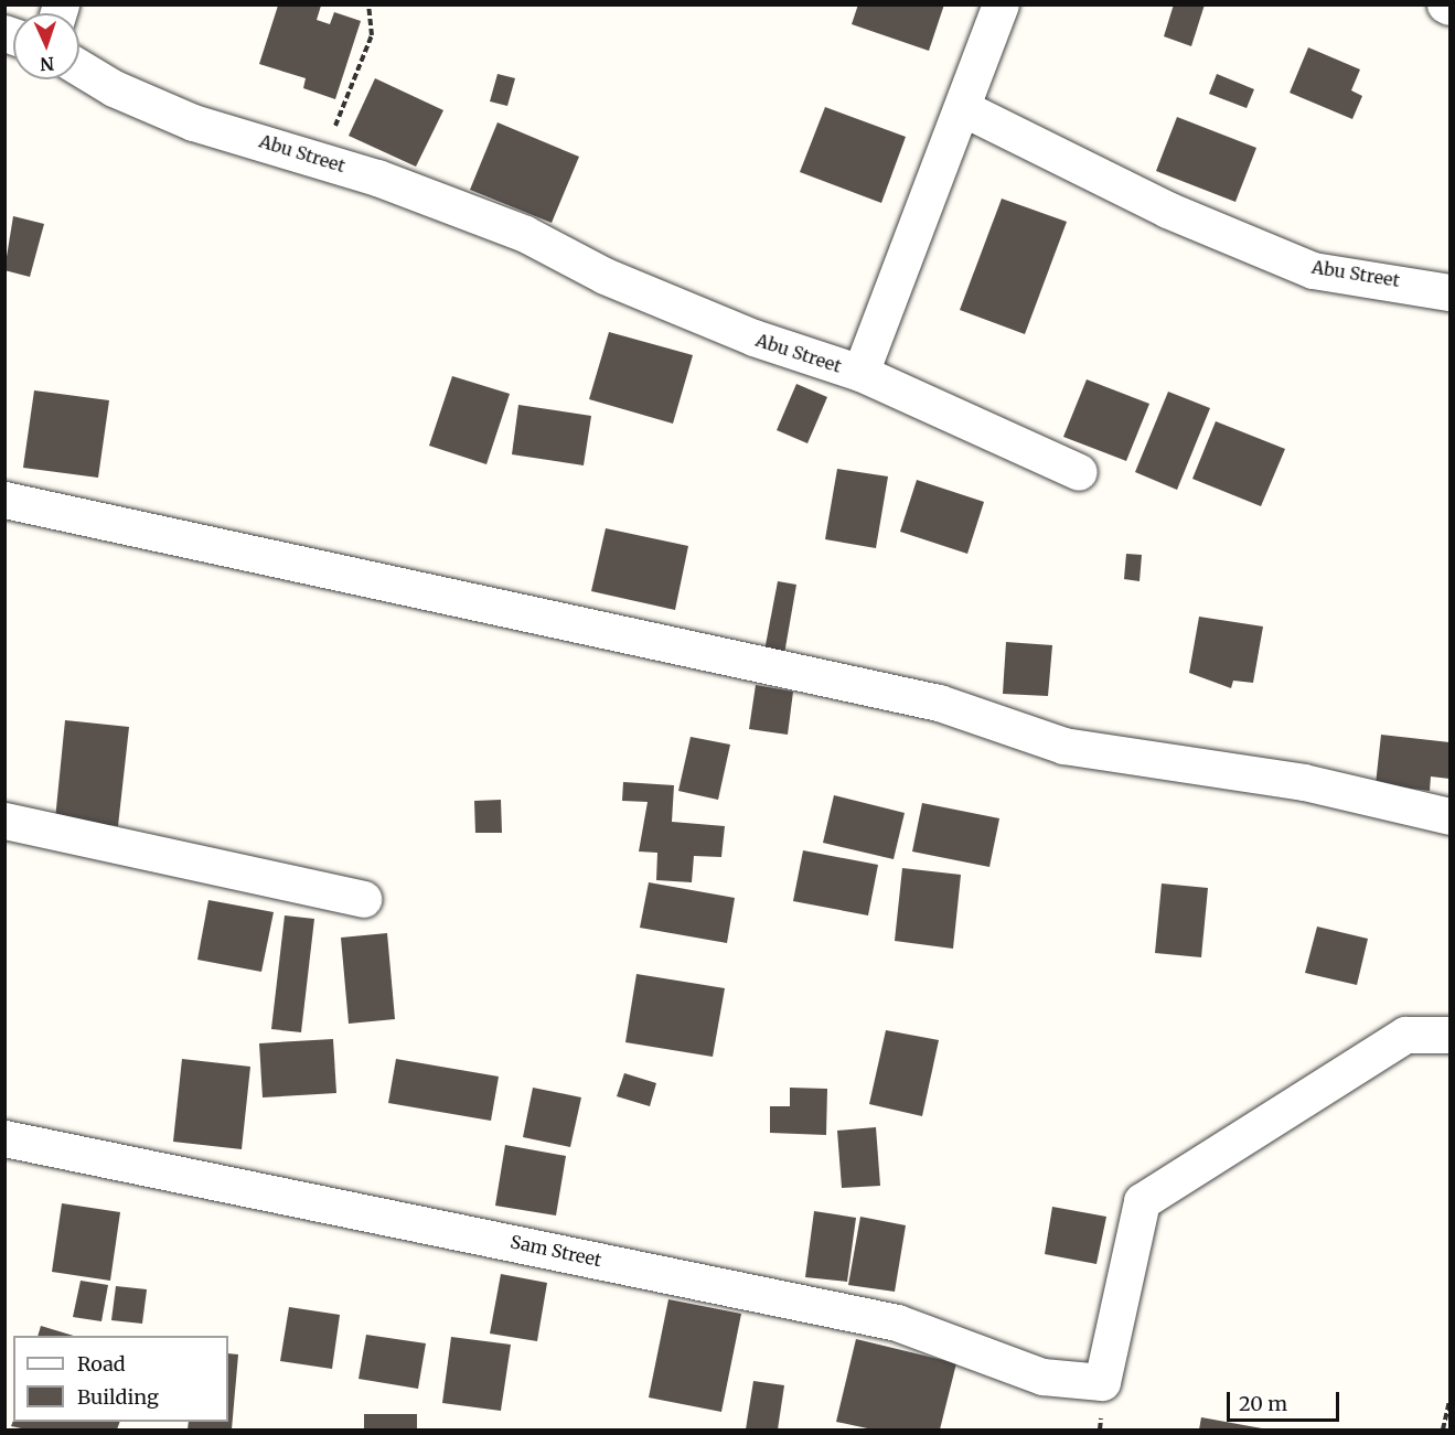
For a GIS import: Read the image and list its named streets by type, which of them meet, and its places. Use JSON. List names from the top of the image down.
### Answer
{
  "streets": {
    "street": ["Abu Street", "Sam Street"]
  },
  "legend": ["Road", "Building"],
  "scale_bar": "20 m",
  "north": "bottom"
}
